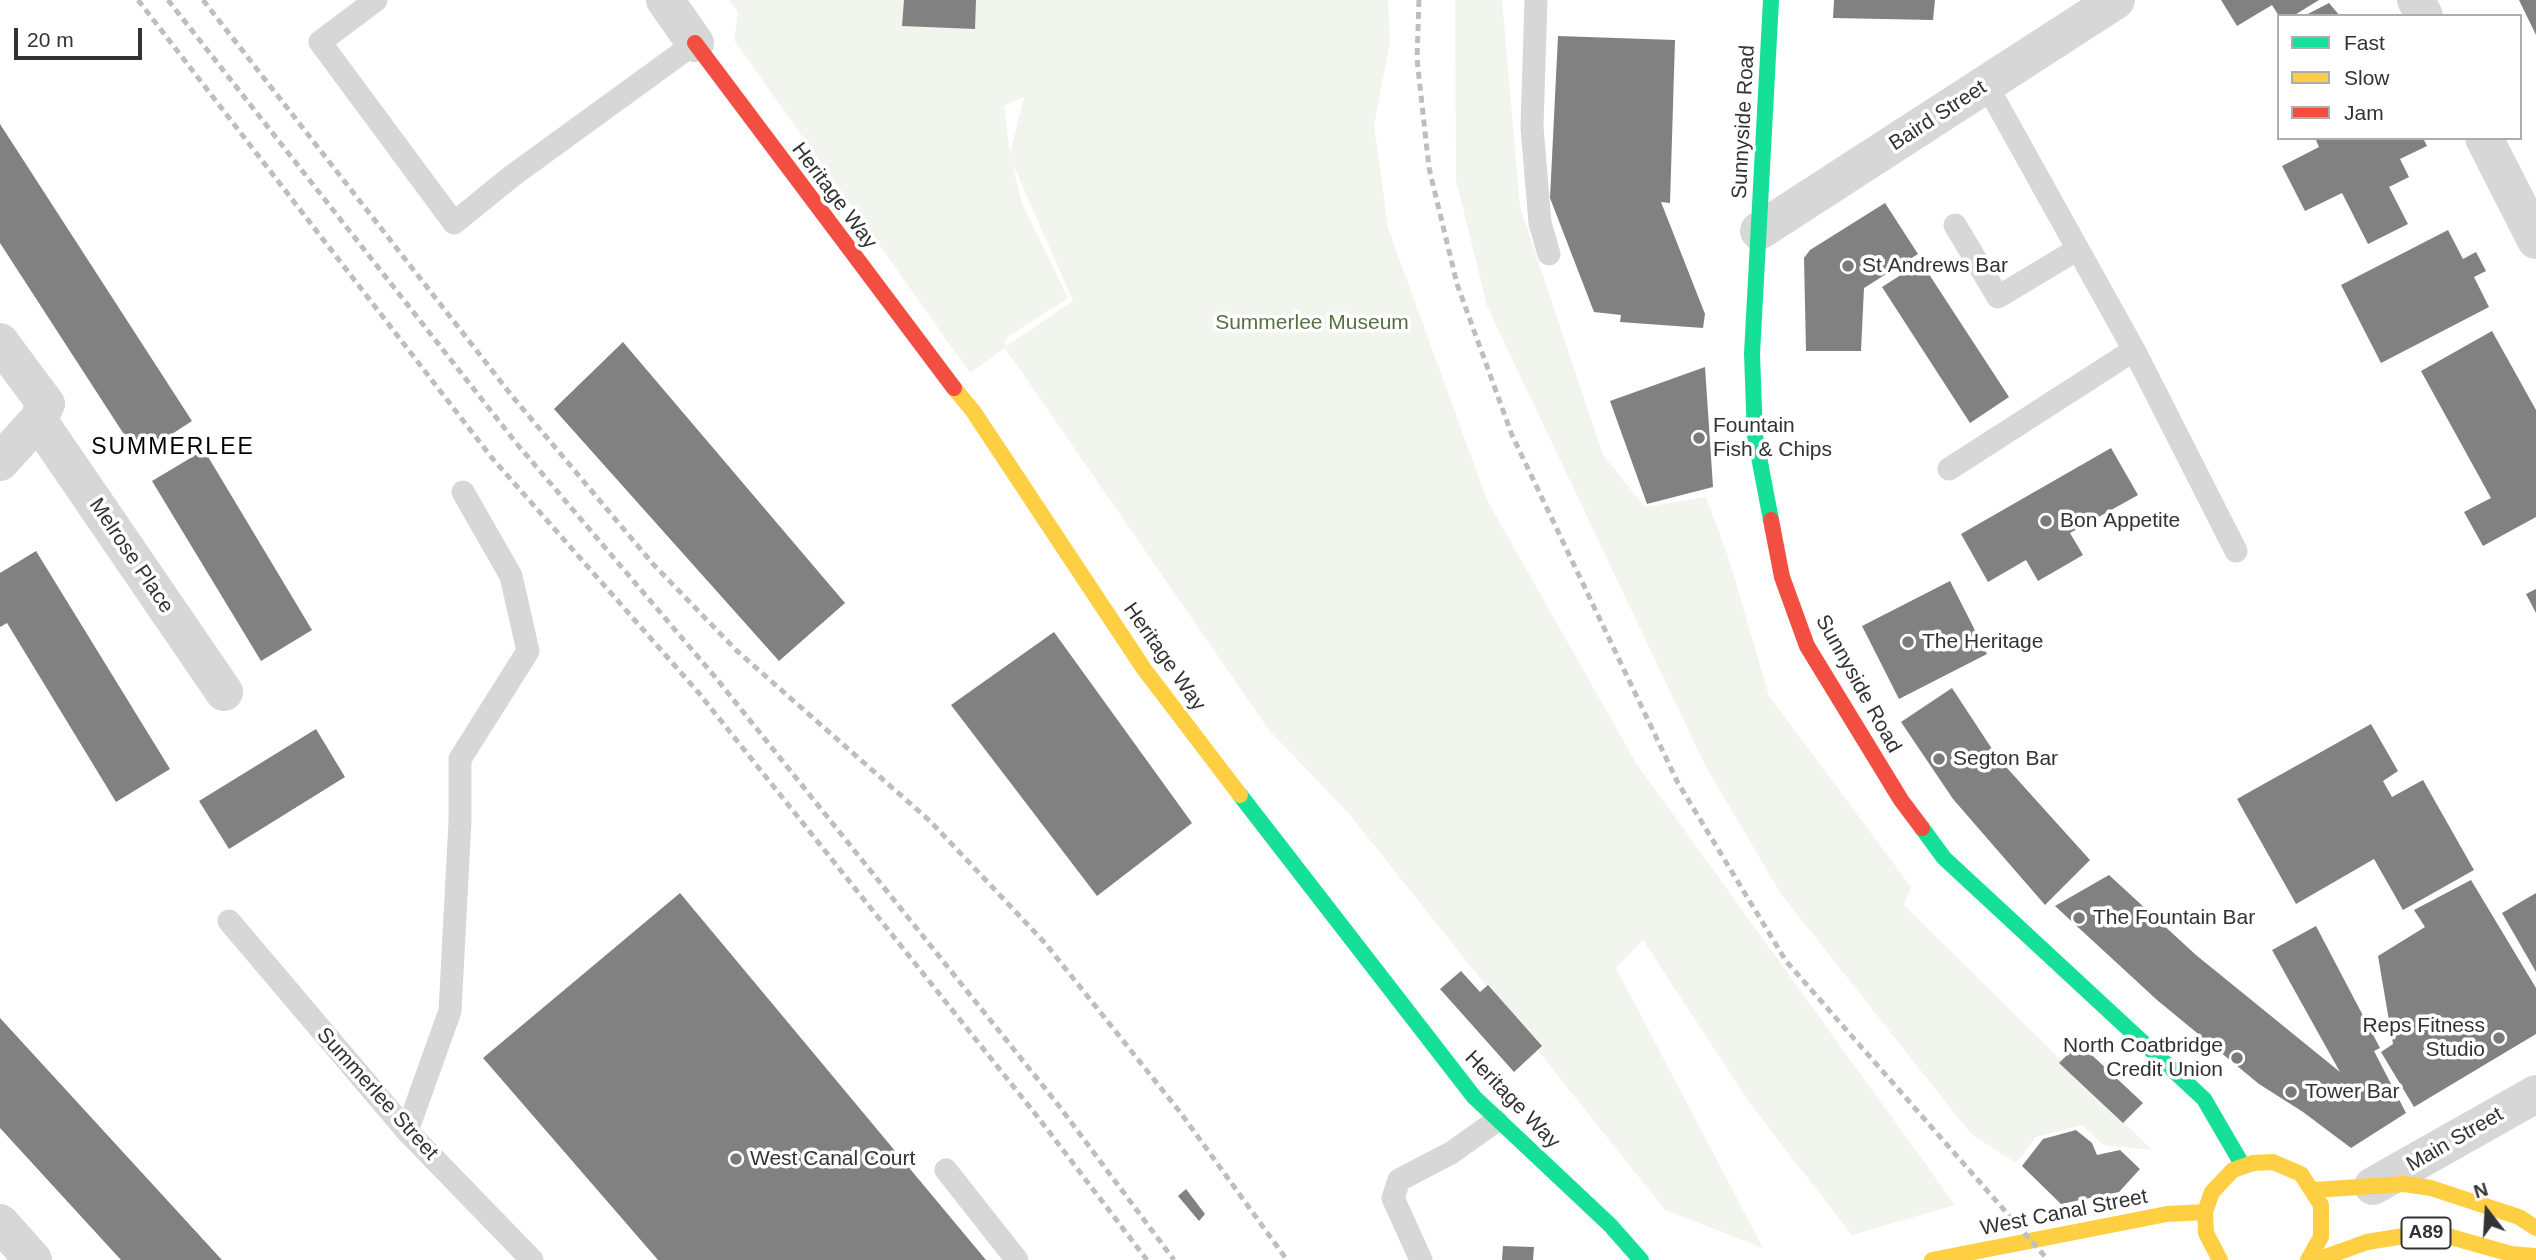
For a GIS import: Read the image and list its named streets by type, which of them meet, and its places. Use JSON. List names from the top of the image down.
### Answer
{
  "streets": {
    "main road": [
      "Sunnyside Road",
      "Heritage Way",
      "West Canal Street",
      "A89"
    ],
    "street": ["Baird Street", "Melrose Place", "Main Street"],
    "lane": ["Summerlee Street"]
  },
  "crossings": [
    ["Baird Street", "Sunnyside Road"],
    ["Main Street", "A89"]
  ],
  "districts": ["SUMMERLEE"],
  "parks": ["Summerlee Museum"],
  "places": [
    "St Andrews Bar",
    "Fountain Fish & Chips",
    "Bon Appetite",
    "The Heritage",
    "Segton Bar",
    "The Fountain Bar",
    "Reps Fitness Studio",
    "North Coatbridge Credit Union",
    "Tower Bar",
    "West Canal Court"
  ],
  "legend": ["Fast", "Slow", "Jam"],
  "scale_bar": "20 m",
  "north": "top"
}
